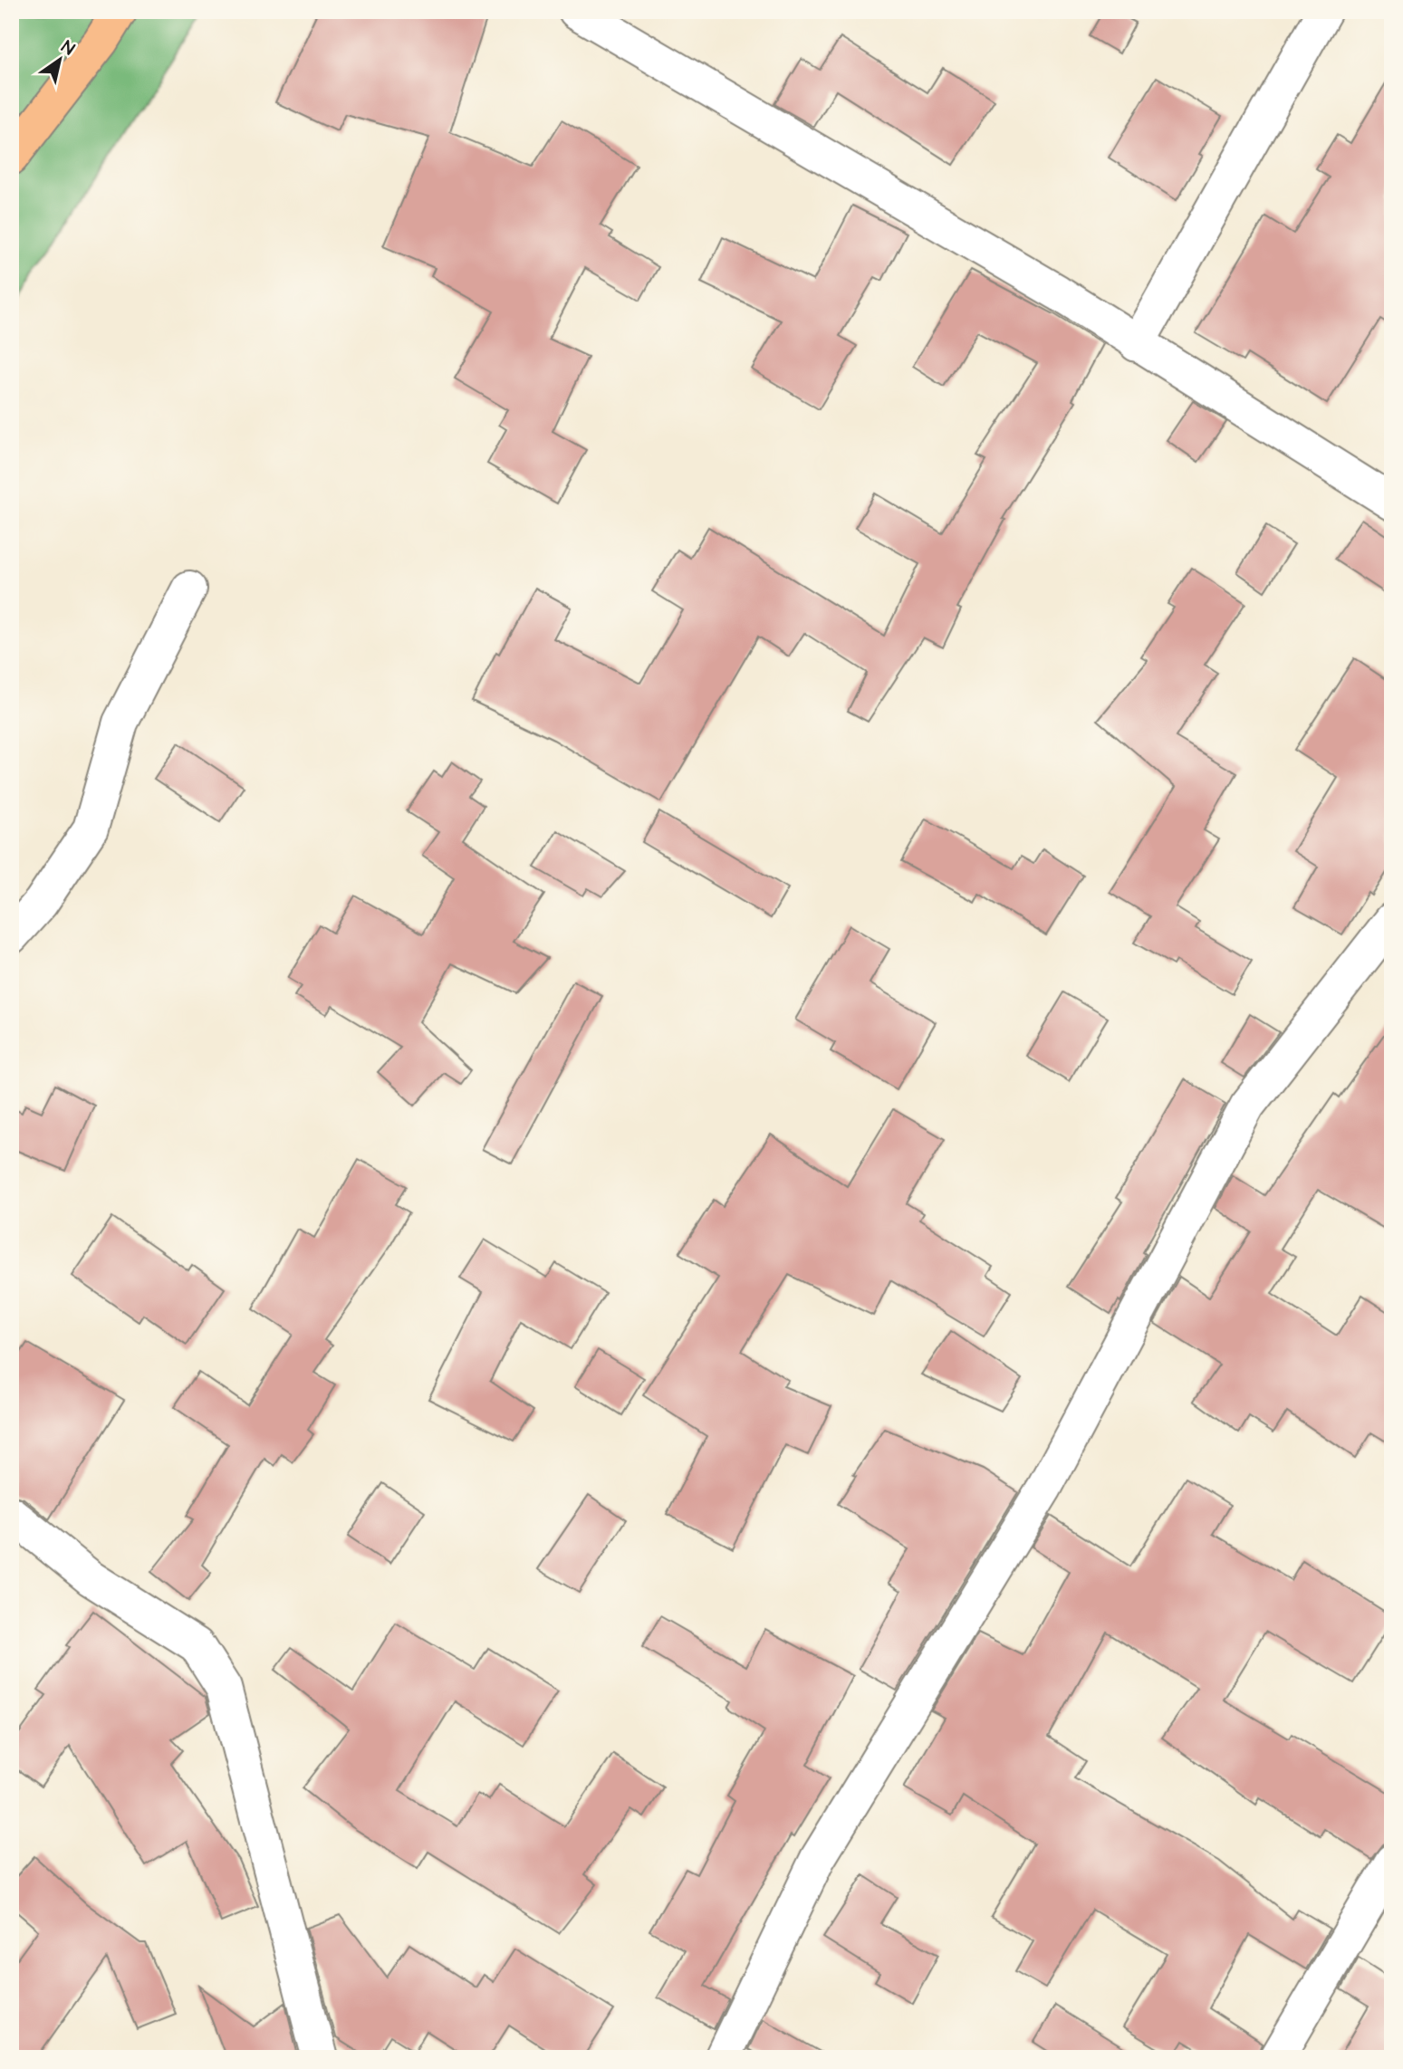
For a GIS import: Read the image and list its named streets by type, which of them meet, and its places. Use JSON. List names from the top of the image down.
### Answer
{
  "north": "top right"
}
